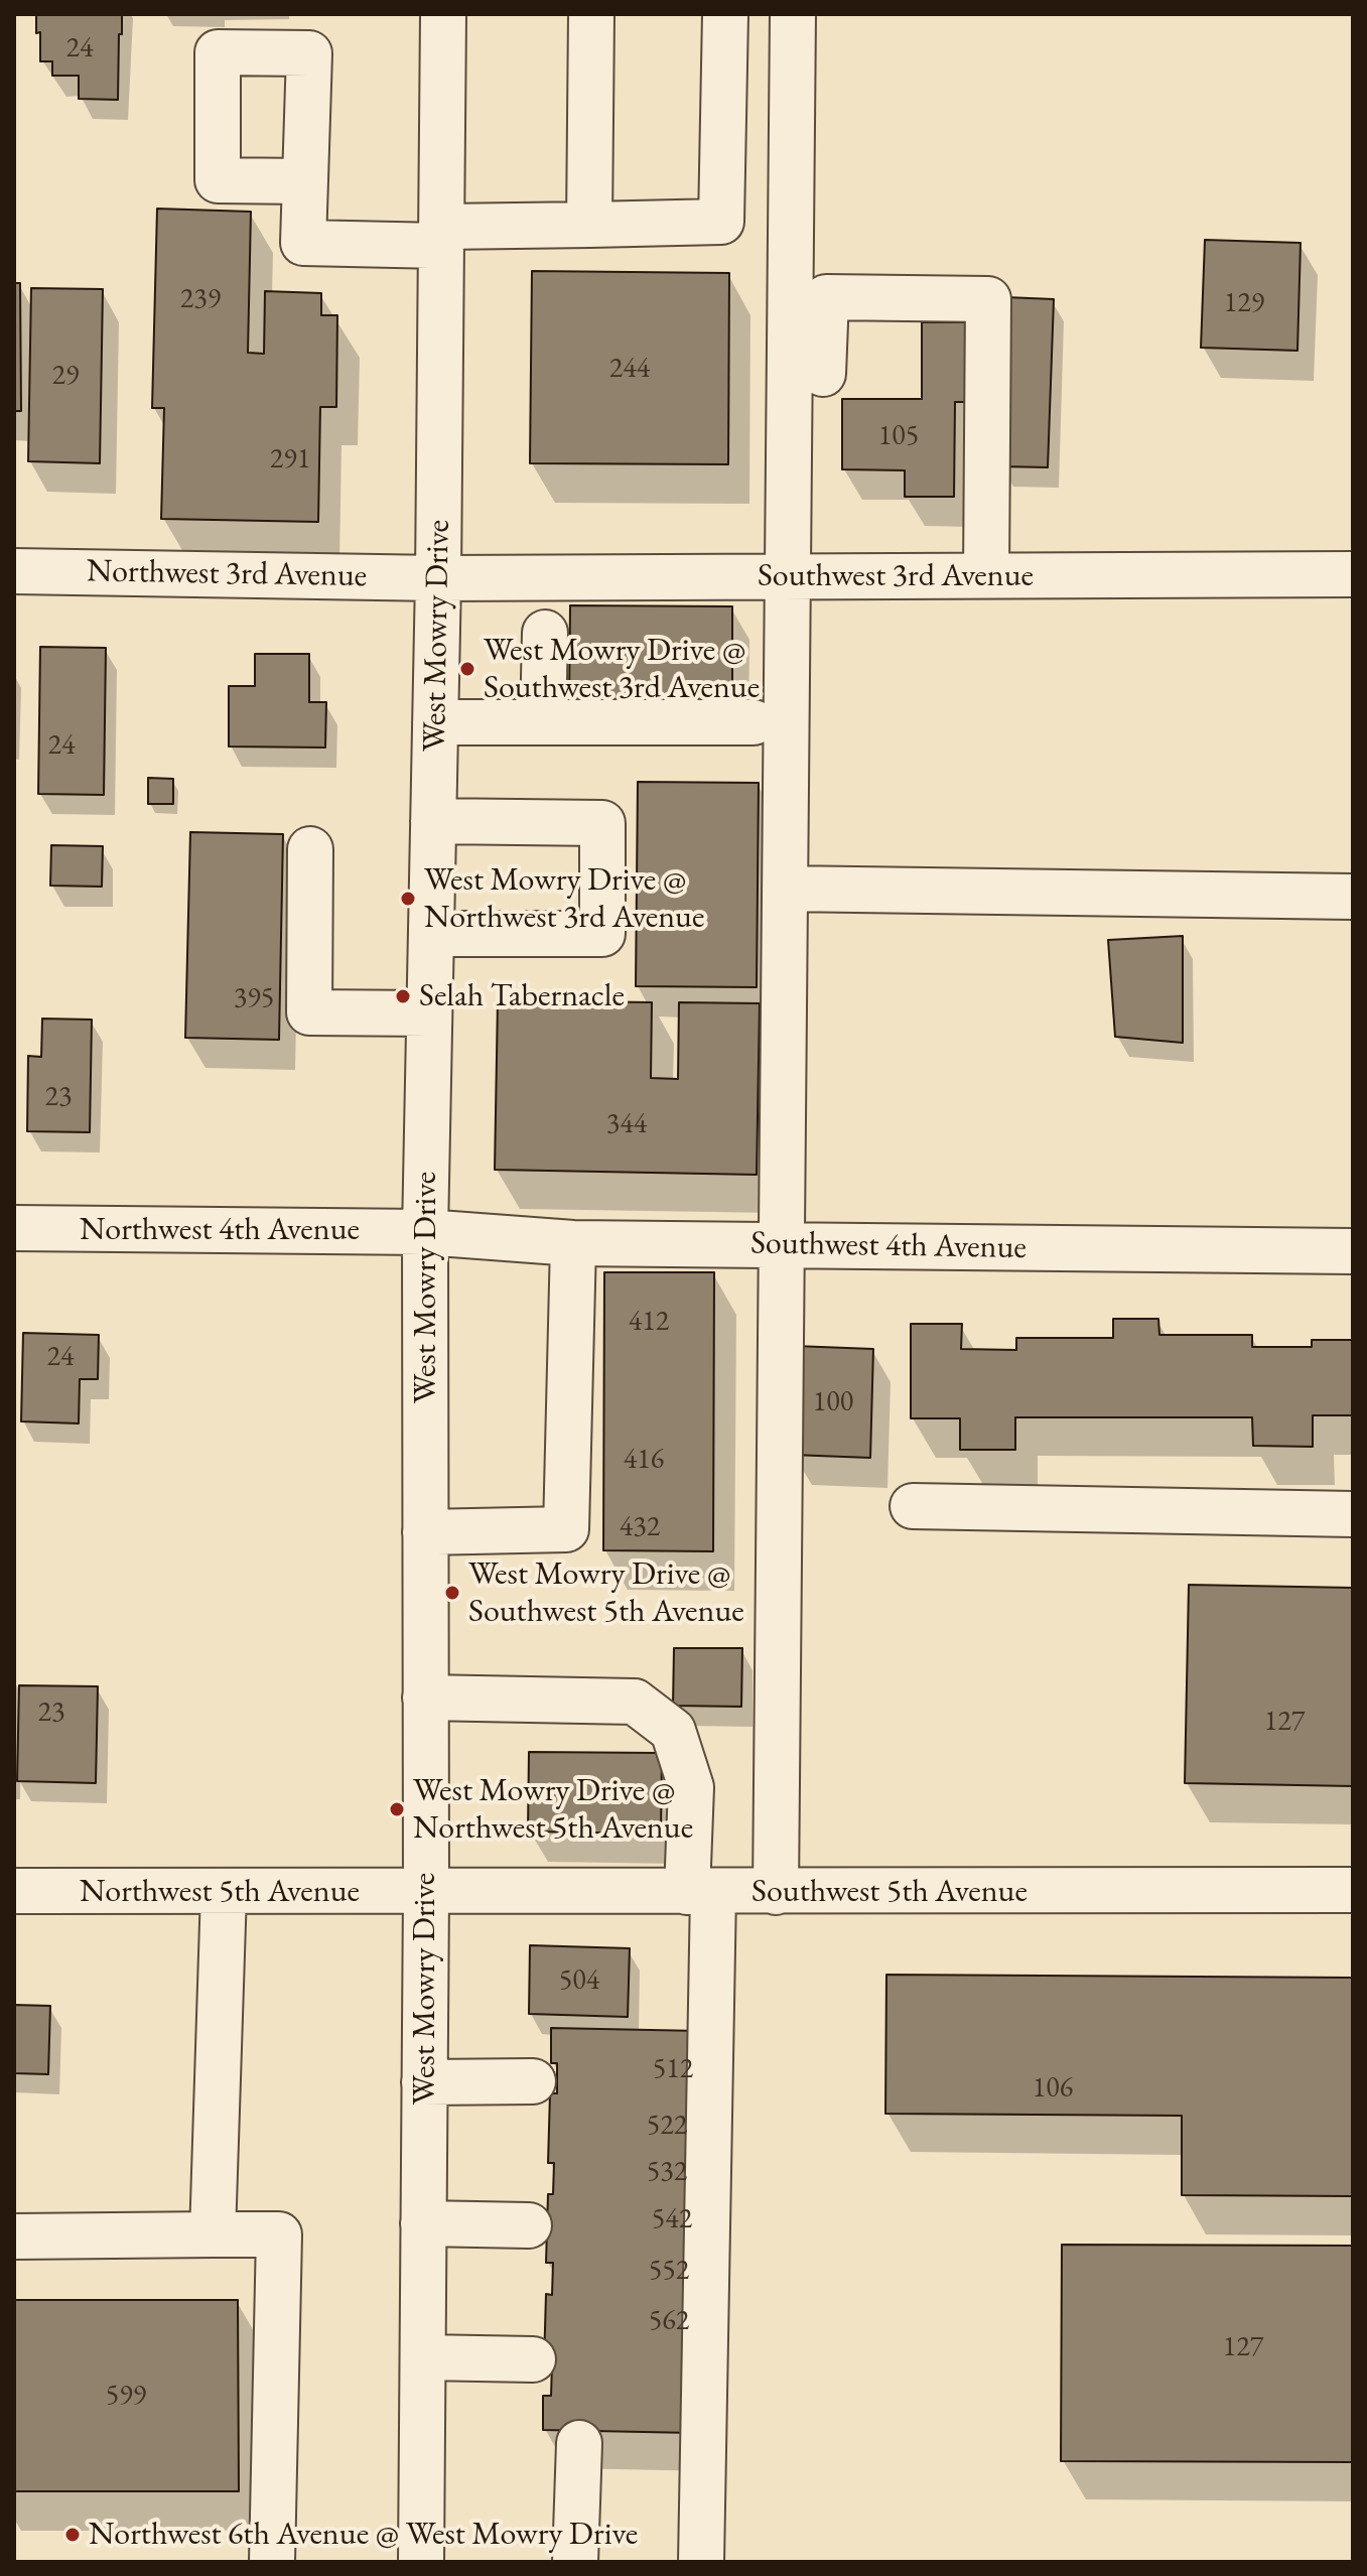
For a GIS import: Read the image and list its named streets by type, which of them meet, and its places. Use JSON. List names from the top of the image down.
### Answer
{
  "streets": {
    "street": [
      "Northwest 3rd Avenue",
      "Southwest 3rd Avenue",
      "West Mowry Drive",
      "Northwest 4th Avenue",
      "Southwest 4th Avenue",
      "Northwest 5th Avenue",
      "Southwest 5th Avenue"
    ]
  },
  "crossings": [
    ["Northwest 3rd Avenue", "Southwest 3rd Avenue"],
    ["Northwest 3rd Avenue", "West Mowry Drive"],
    ["Southwest 3rd Avenue", "West Mowry Drive"],
    ["West Mowry Drive", "Northwest 4th Avenue"],
    ["West Mowry Drive", "Southwest 4th Avenue"],
    ["West Mowry Drive", "Northwest 5th Avenue"],
    ["West Mowry Drive", "Southwest 5th Avenue"],
    ["Northwest 4th Avenue", "Southwest 4th Avenue"],
    ["Northwest 5th Avenue", "Southwest 5th Avenue"]
  ],
  "places": [
    "West Mowry Drive @ Southwest 3rd Avenue",
    "West Mowry Drive @ Northwest 3rd Avenue",
    "Selah Tabernacle",
    "West Mowry Drive @ Southwest 5th Avenue",
    "West Mowry Drive @ Northwest 5th Avenue",
    "Northwest 6th Avenue @ West Mowry Drive"
  ],
  "house_numbers": [
    "24",
    "239",
    "129",
    "244",
    "29",
    "105",
    "291",
    "24",
    "395",
    "23",
    "344",
    "412",
    "24",
    "100",
    "416",
    "432",
    "23",
    "127",
    "504",
    "512",
    "106",
    "522",
    "532",
    "542",
    "552",
    "562",
    "127",
    "599"
  ]
}
